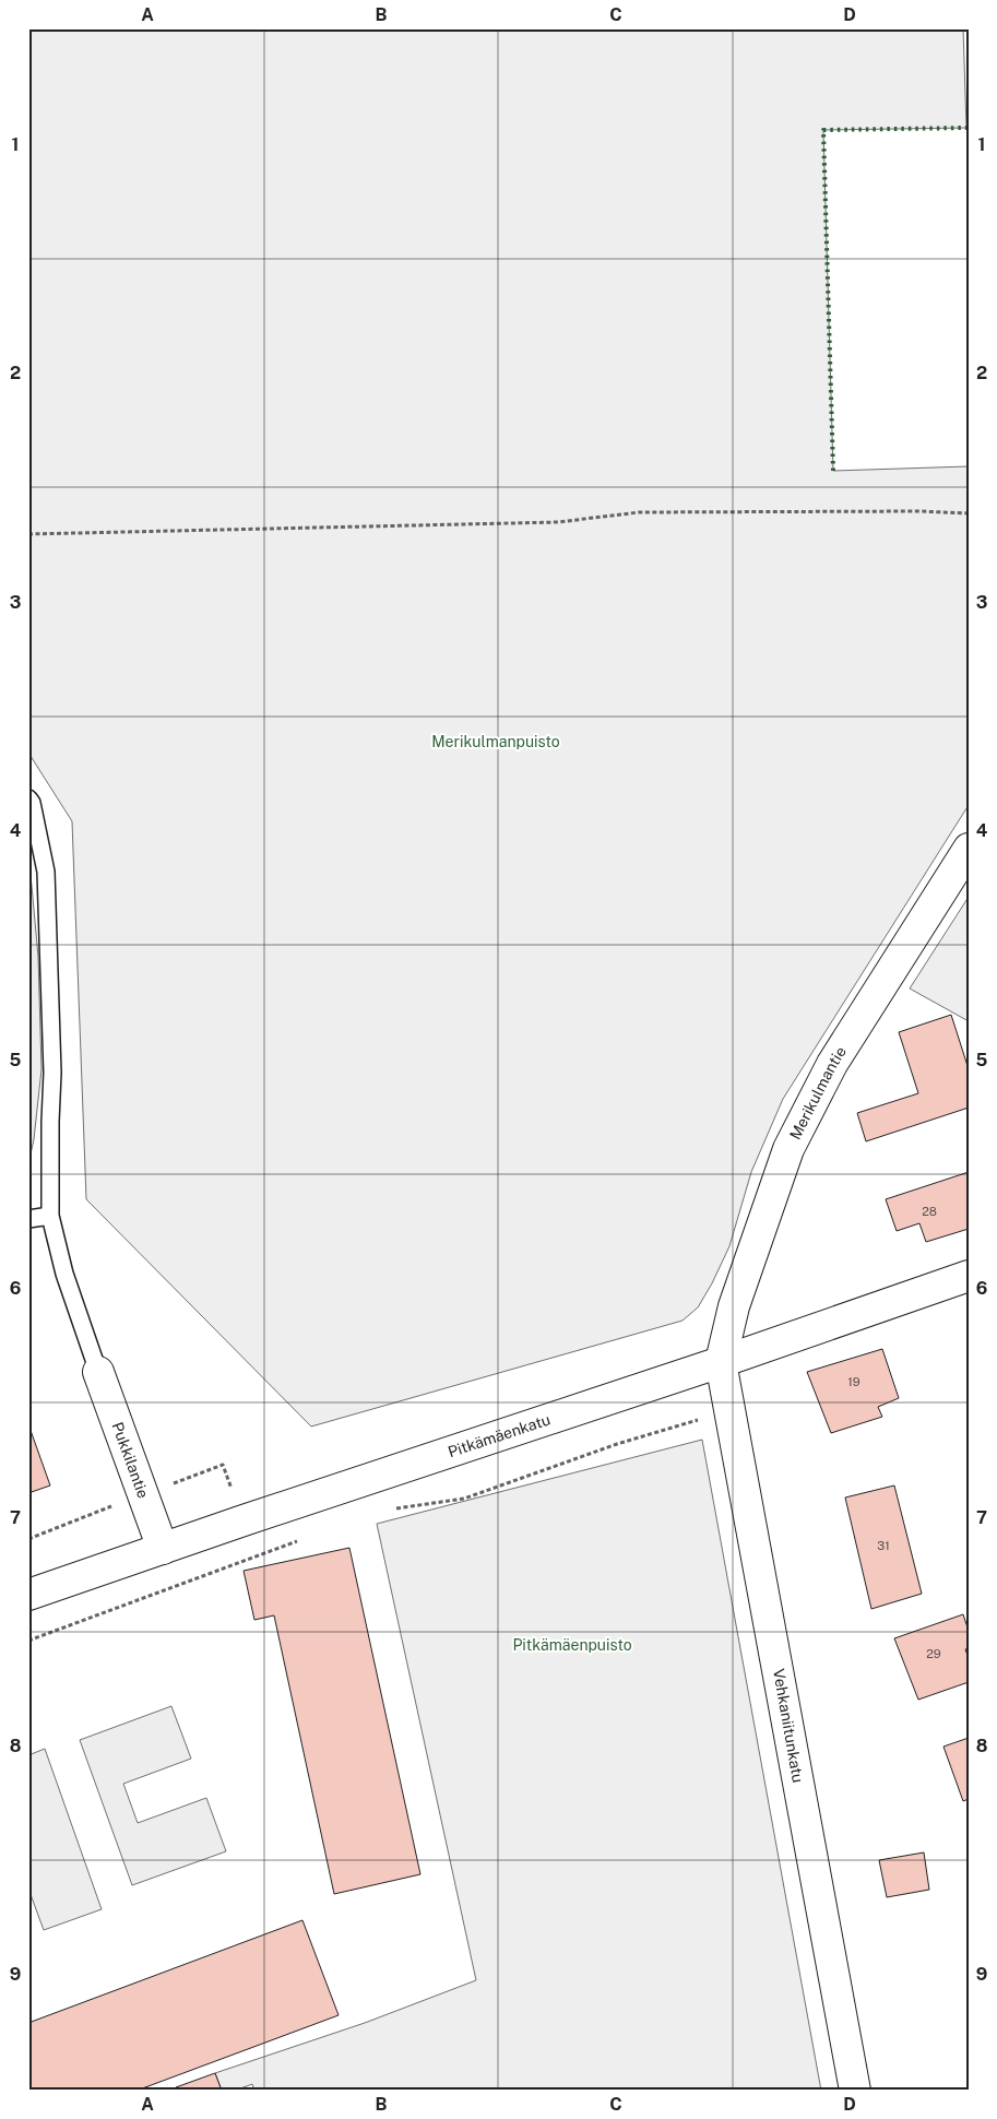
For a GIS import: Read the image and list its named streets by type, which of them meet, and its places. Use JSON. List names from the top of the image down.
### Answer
{
  "streets": {
    "street": [
      "Merikulmantie",
      "Pitkämäenkatu",
      "Pukkilantie",
      "Vehkaniitunkatu"
    ]
  },
  "crossings": [
    ["Merikulmantie", "Pitkämäenkatu"],
    ["Merikulmantie", "Vehkaniitunkatu"],
    ["Pitkämäenkatu", "Pukkilantie"],
    ["Pitkämäenkatu", "Vehkaniitunkatu"]
  ],
  "parks": ["Merikulmanpuisto", "Pitkämäenpuisto"],
  "house_numbers": [
    "28",
    "19",
    "31",
    "29"
  ],
  "grid": {
    "columns": [
      "A",
      "B",
      "C",
      "D"
    ],
    "rows": [
      "1",
      "2",
      "3",
      "4",
      "5",
      "6",
      "7",
      "8",
      "9"
    ]
  }
}
